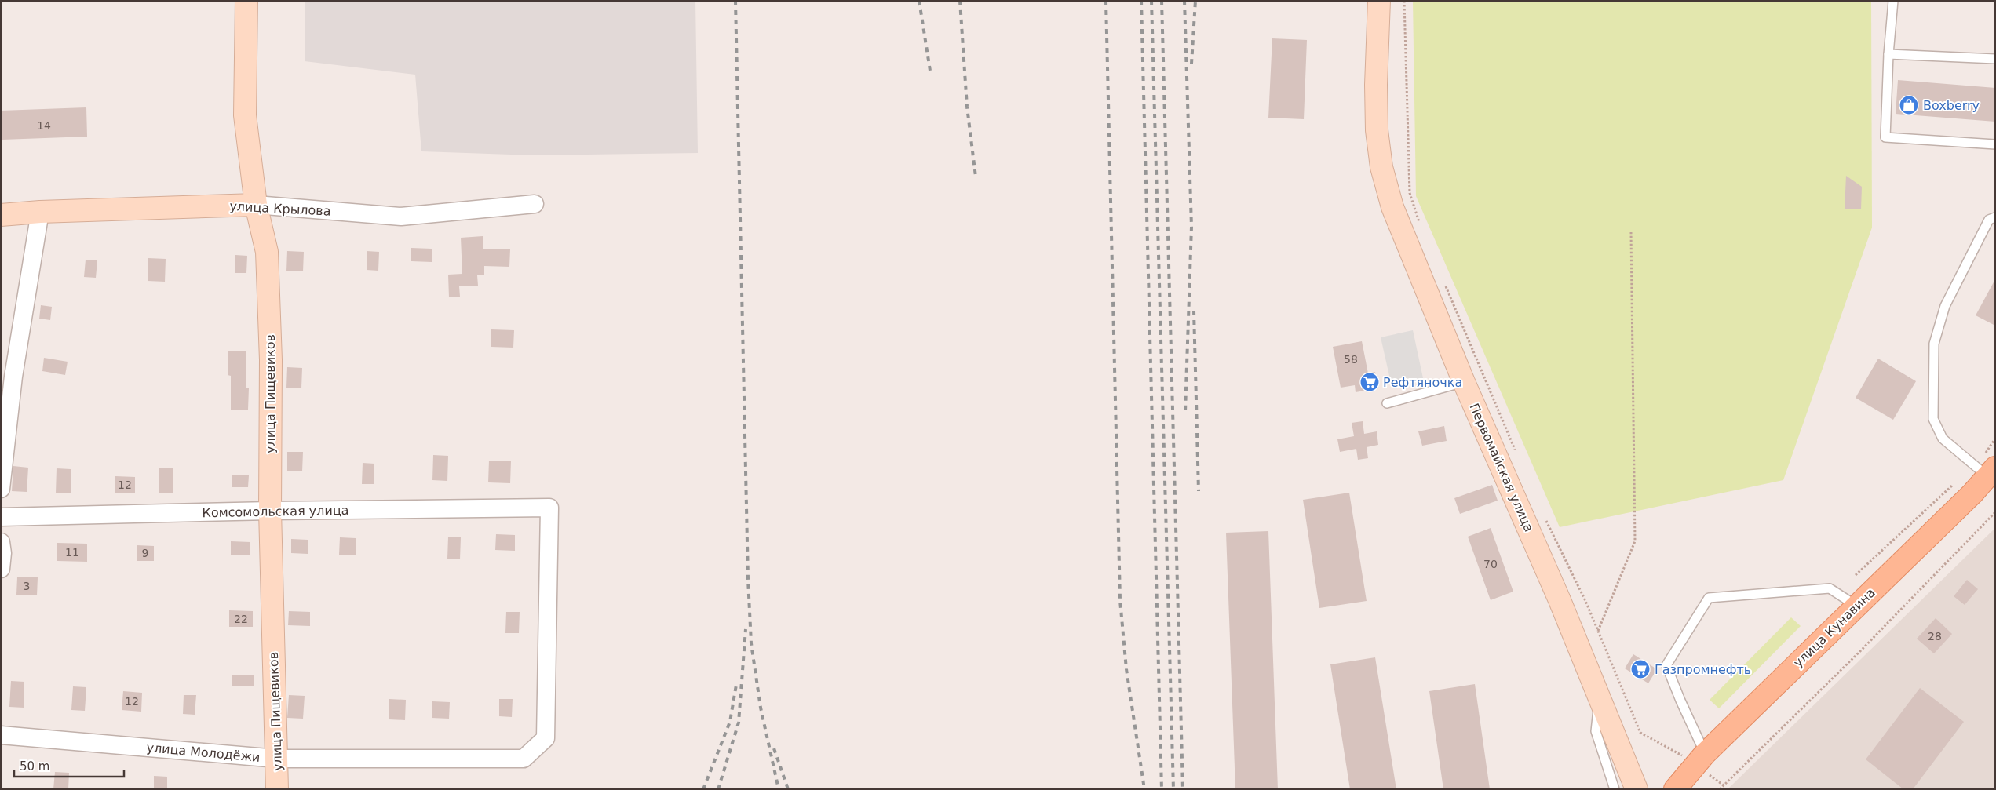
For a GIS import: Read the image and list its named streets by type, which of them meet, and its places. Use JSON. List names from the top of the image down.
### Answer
{
  "streets": {
    "main road": [
      "улица Крылова",
      "улица Пищевиков",
      "Первомайская улица",
      "улица Кунавина"
    ],
    "street": ["Комсомольская улица", "улица Молодёжи"]
  },
  "crossings": [
    ["улица Крылова", "улица Пищевиков"],
    ["улица Пищевиков", "Комсомольская улица"],
    ["улица Пищевиков", "улица Молодёжи"],
    ["Комсомольская улица", "улица Молодёжи"]
  ],
  "places": {
    "shop": ["Boxberry"],
    "supermarket": ["Рефтяночка", "Газпромнефть"]
  },
  "house_numbers": [
    "14",
    "58",
    "12",
    "11",
    "9",
    "70",
    "3",
    "22",
    "28",
    "12"
  ],
  "scale_bar": "50 m"
}
